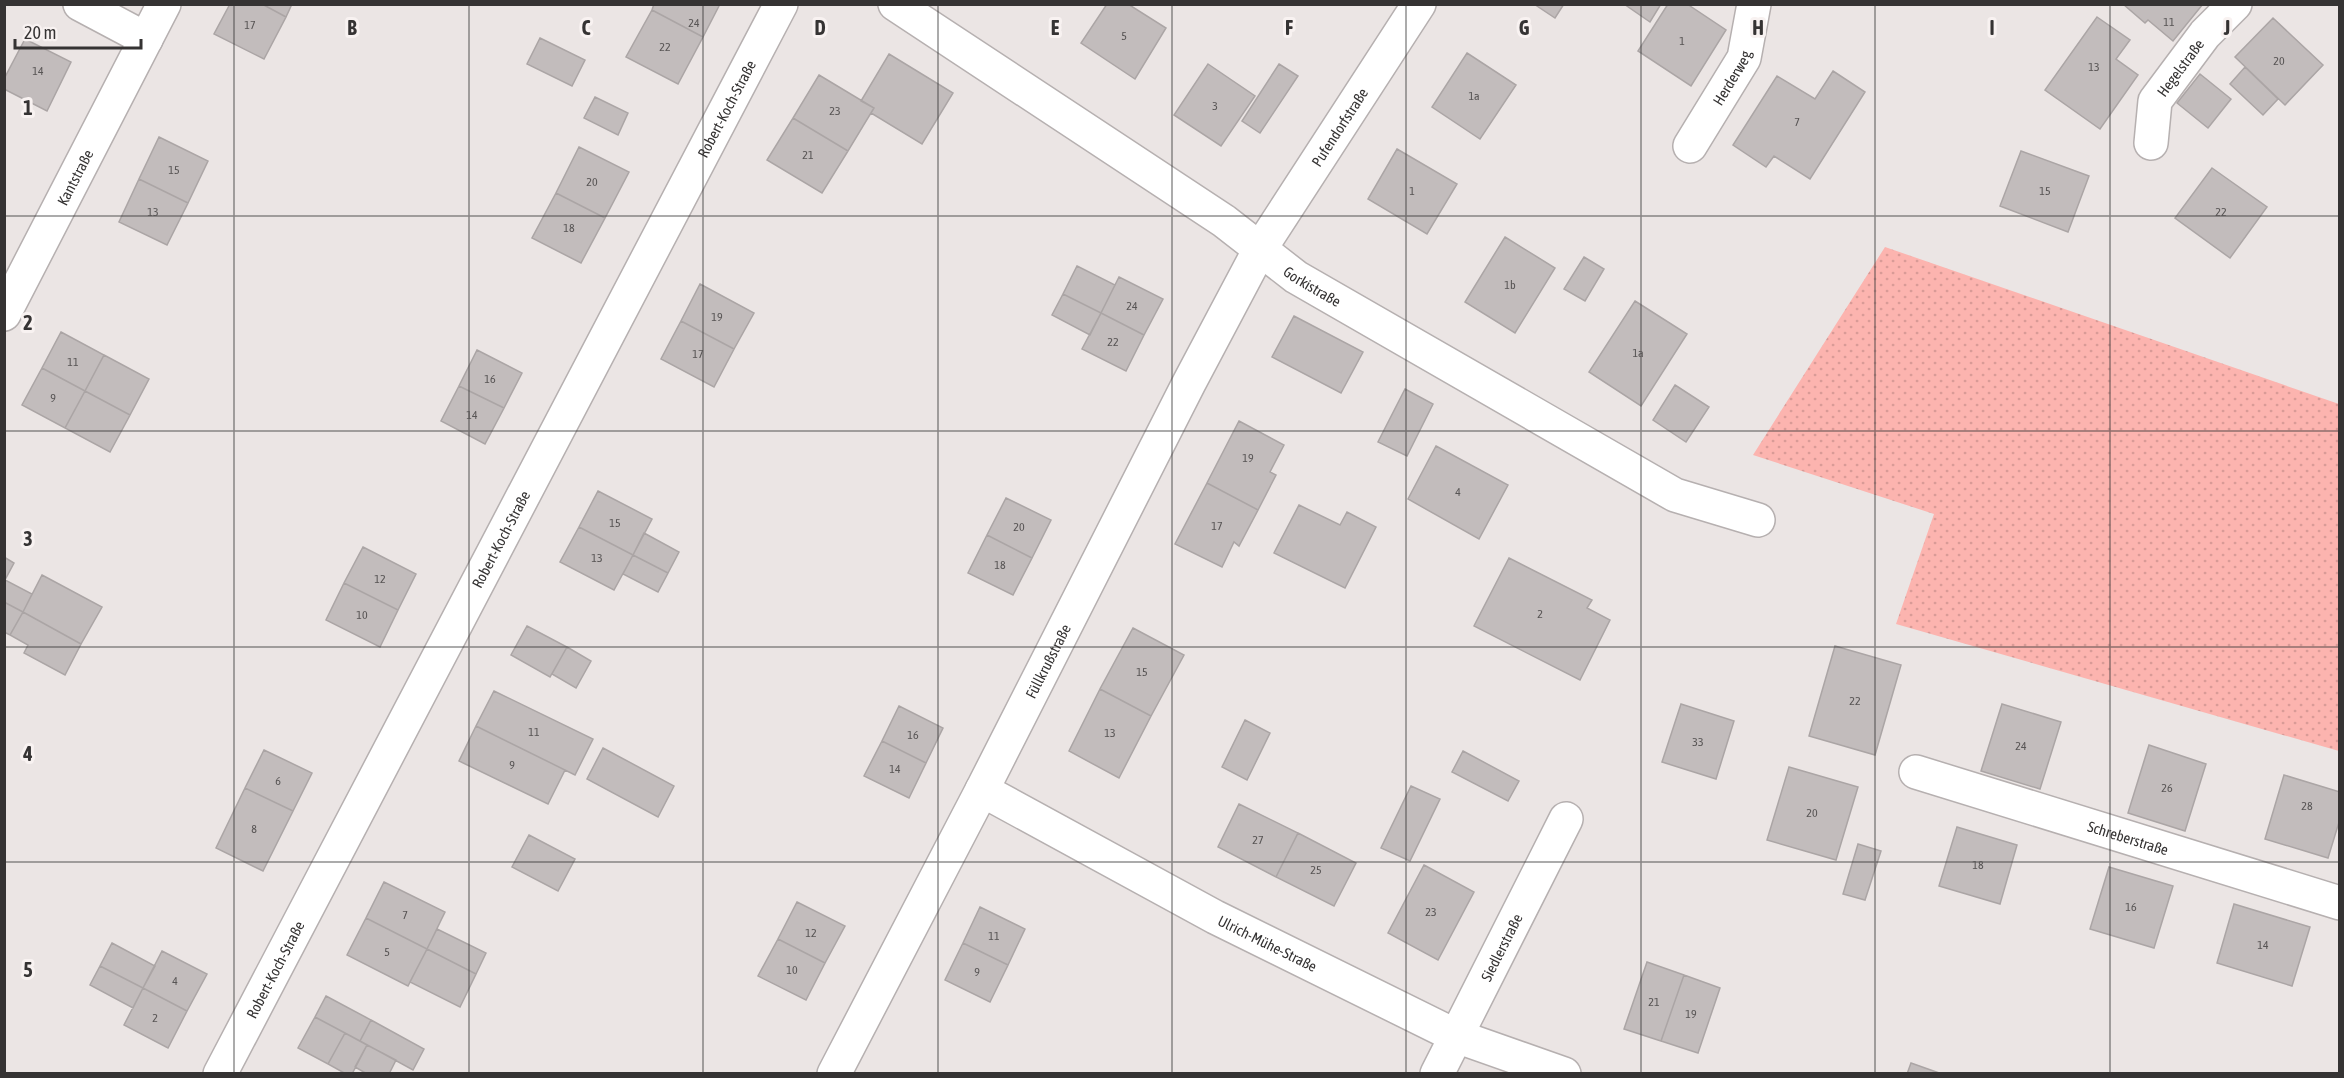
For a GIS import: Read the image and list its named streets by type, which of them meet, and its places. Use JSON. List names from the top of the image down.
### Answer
{
  "streets": {
    "street": [
      "Hegelstraße",
      "Herderweg",
      "Robert-Koch-Straße",
      "Pufendorfstraße",
      "Kantstraße",
      "Gorkistraße",
      "Füllkrußstraße",
      "Schreberstraße",
      "Ulrich-Mühe-Straße",
      "Siedlerstraße"
    ]
  },
  "crossings": [
    ["Pufendorfstraße", "Gorkistraße"],
    ["Pufendorfstraße", "Füllkrußstraße"],
    ["Gorkistraße", "Füllkrußstraße"],
    ["Füllkrußstraße", "Ulrich-Mühe-Straße"],
    ["Ulrich-Mühe-Straße", "Siedlerstraße"]
  ],
  "house_numbers": [
    "11",
    "24",
    "17",
    "5",
    "1",
    "22",
    "20",
    "13",
    "14",
    "1a",
    "3",
    "23",
    "7",
    "21",
    "15",
    "20",
    "1",
    "15",
    "13",
    "22",
    "18",
    "1b",
    "24",
    "19",
    "22",
    "1a",
    "17",
    "11",
    "16",
    "9",
    "14",
    "19",
    "4",
    "15",
    "17",
    "20",
    "13",
    "18",
    "12",
    "2",
    "10",
    "15",
    "22",
    "11",
    "13",
    "16",
    "33",
    "24",
    "9",
    "14",
    "6",
    "26",
    "28",
    "20",
    "8",
    "27",
    "18",
    "25",
    "16",
    "23",
    "7",
    "12",
    "11",
    "14",
    "5",
    "10",
    "9",
    "4",
    "21",
    "19",
    "2"
  ],
  "scale_bar": "20 m",
  "grid": {
    "columns": [
      "B",
      "C",
      "D",
      "E",
      "F",
      "G",
      "H",
      "I",
      "J"
    ],
    "rows": [
      "1",
      "2",
      "3",
      "4",
      "5"
    ]
  }
}
